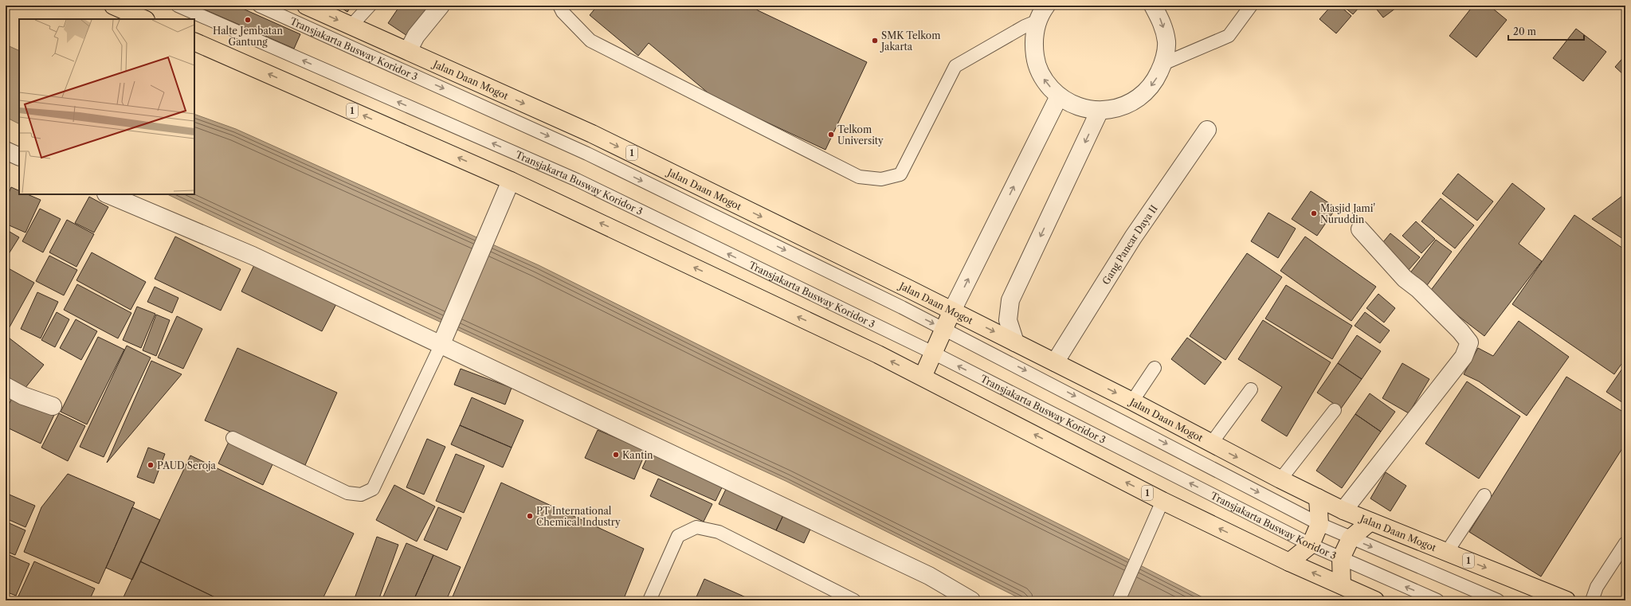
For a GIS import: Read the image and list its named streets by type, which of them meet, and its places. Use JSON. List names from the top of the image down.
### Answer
{
  "streets": {
    "highway": ["Jalan Daan Mogot", "1"],
    "street": ["Gang Pancar Daya II"],
    "lane": ["Transjakarta Busway Koridor 3"]
  },
  "crossings": [
    ["Jalan Daan Mogot", "Gang Pancar Daya II"]
  ],
  "places": [
    "Halte Jembatan Gantung",
    "SMK Telkom Jakarta",
    "Telkom University",
    "Masjid Jami' Nuruddin",
    "Kantin",
    "PAUD Seroja",
    "PT International Chemical Industry"
  ],
  "scale_bar": "20 m"
}
